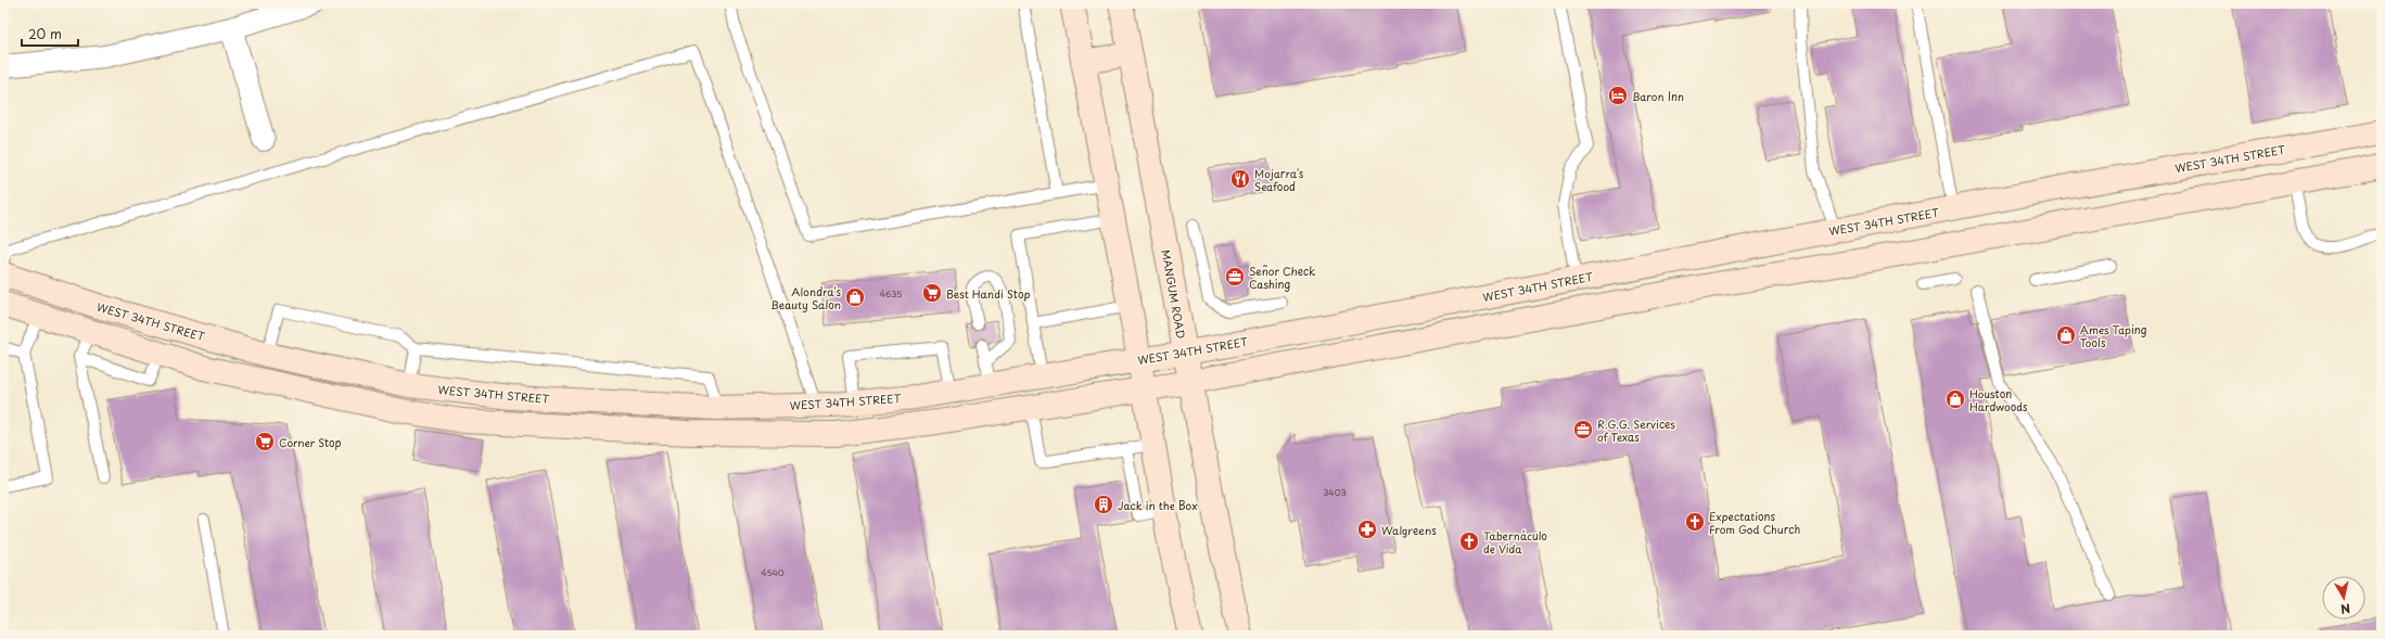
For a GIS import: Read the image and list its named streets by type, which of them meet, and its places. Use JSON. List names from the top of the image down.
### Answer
{
  "streets": {
    "main road": ["WEST 34TH STREET", "MANGUM ROAD"]
  },
  "crossings": [
    ["WEST 34TH STREET", "MANGUM ROAD"]
  ],
  "places": {
    "hotel": ["Baron Inn"],
    "restaurant": ["Mojarra's Seafood"],
    "office": ["Señor Check Cashing", "R.G.G. Services of Texas"],
    "supermarket": ["Best Handi Stop", "Corner Stop"],
    "shop": ["Alondra's Beauty Salon", "Ames Taping Tools", "Houston Hardwoods"],
    "building": ["Jack in the Box"],
    "church": ["Expectations From God Church", "Tabernáculo de Vida"],
    "pharmacy": ["Walgreens"]
  },
  "house_numbers": ["4635", "3403", "4540"],
  "scale_bar": "20 m",
  "north": "bottom"
}
